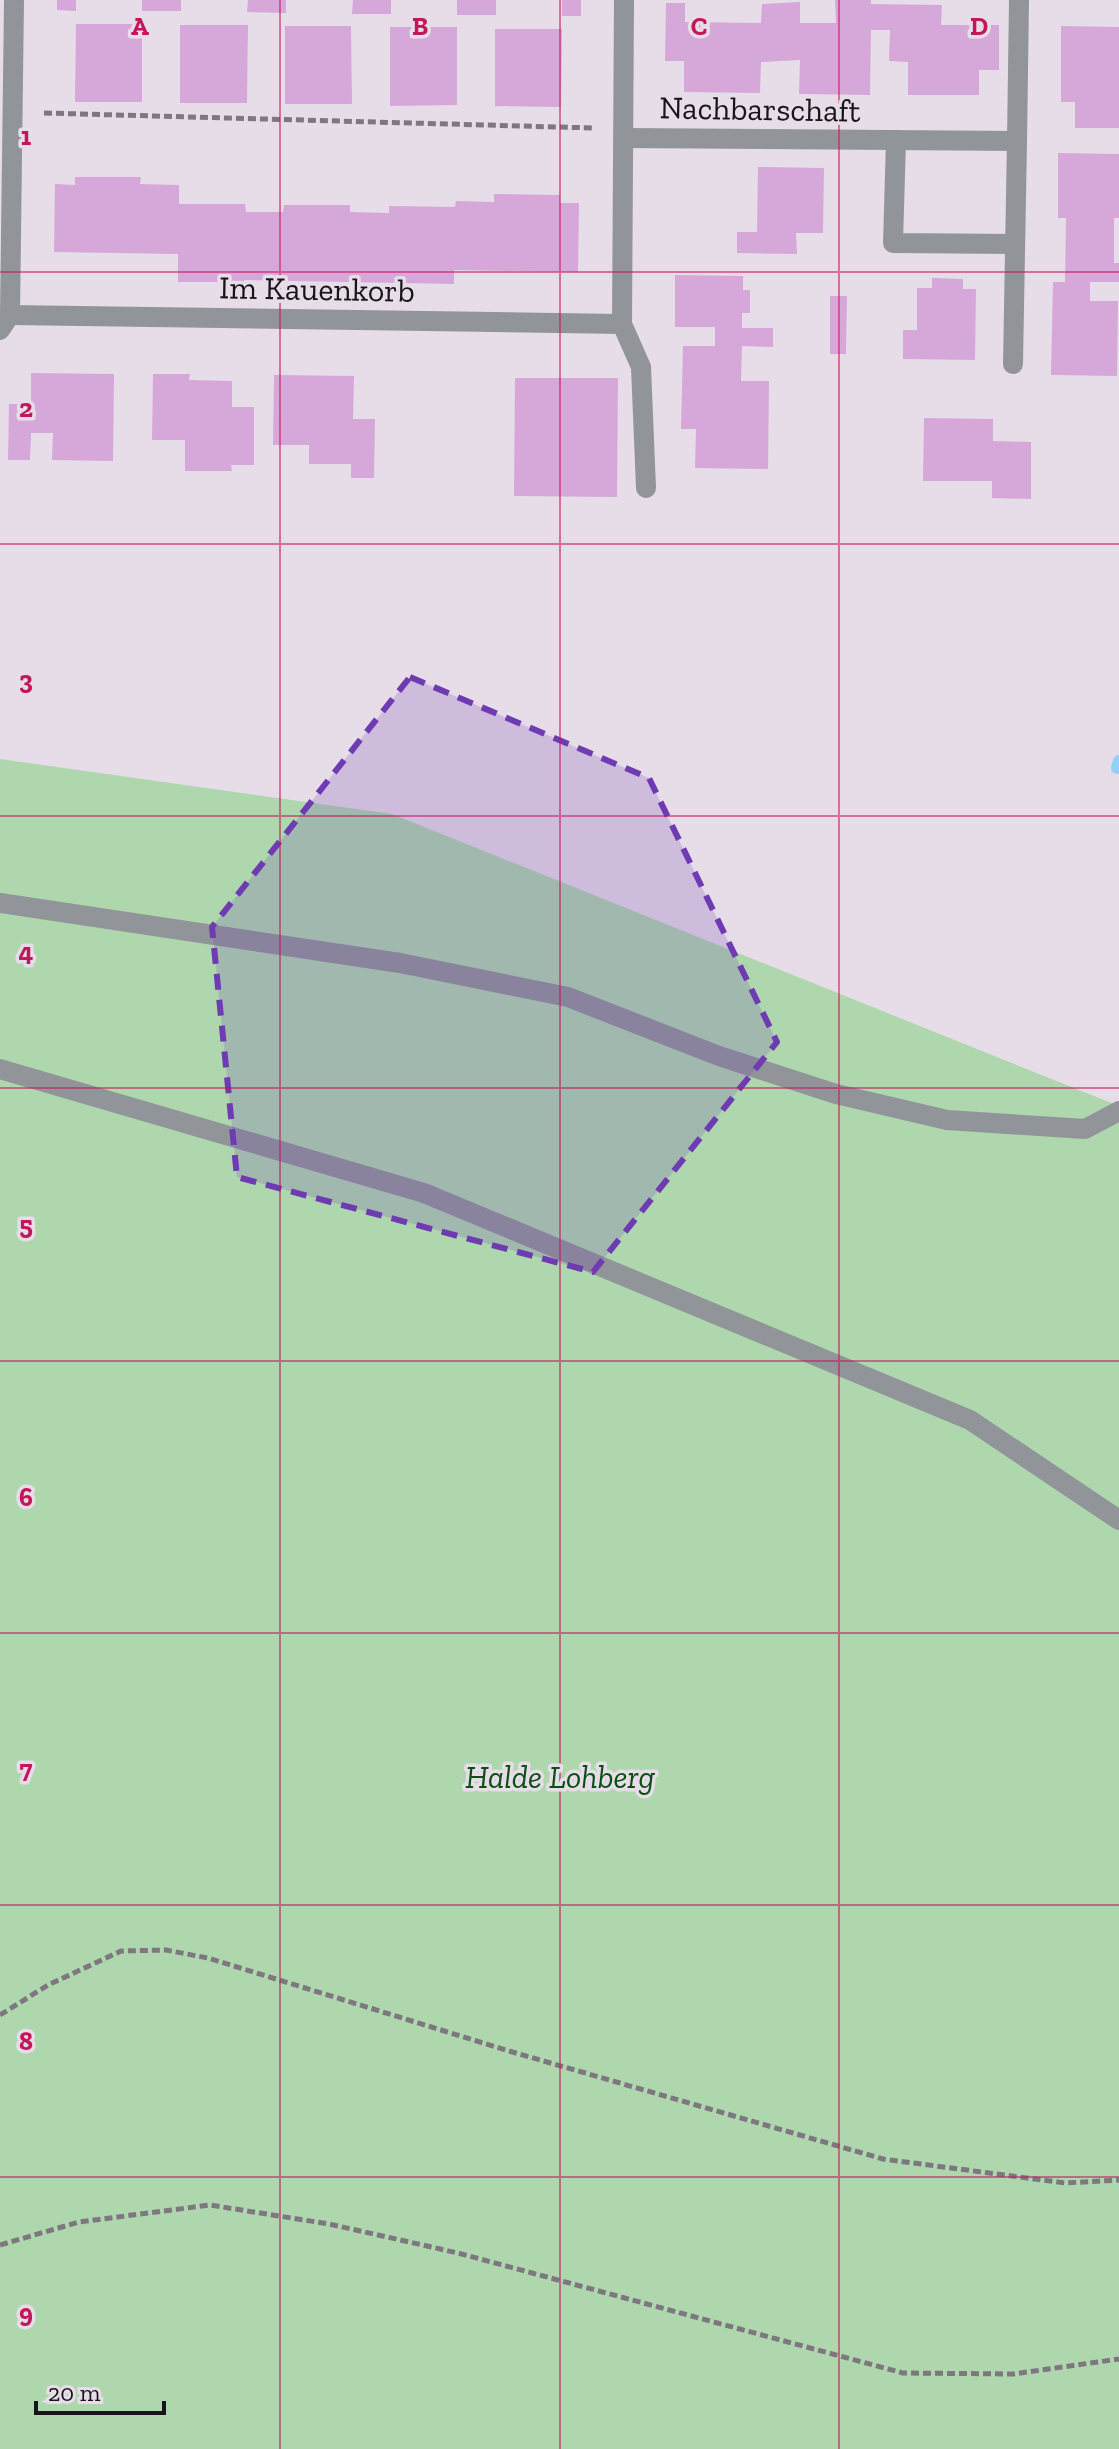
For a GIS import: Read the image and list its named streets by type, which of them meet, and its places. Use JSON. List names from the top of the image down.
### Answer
{
  "streets": {
    "street": ["Nachbarschaft", "Im Kauenkorb"]
  },
  "parks": ["Halde Lohberg"],
  "scale_bar": "20 m",
  "grid": {
    "columns": [
      "A",
      "B",
      "C",
      "D"
    ],
    "rows": [
      "1",
      "2",
      "3",
      "4",
      "5",
      "6",
      "7",
      "8",
      "9"
    ]
  }
}
